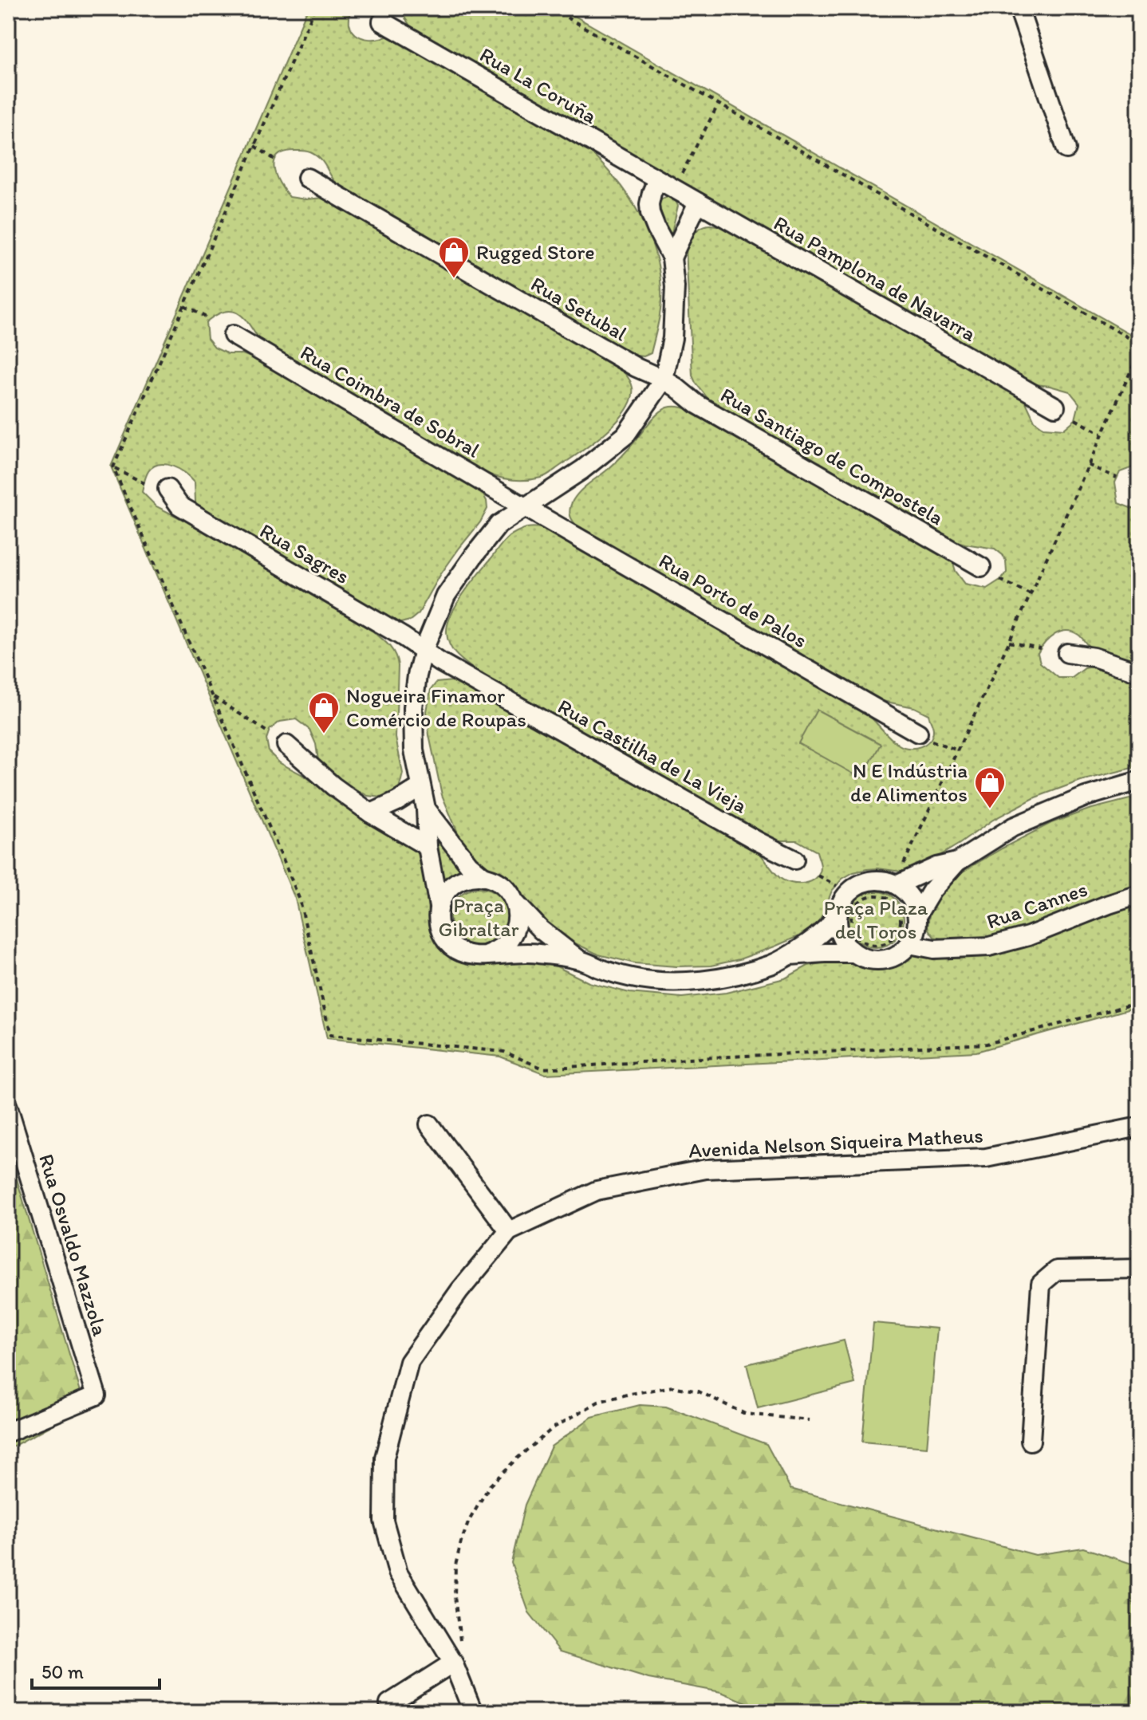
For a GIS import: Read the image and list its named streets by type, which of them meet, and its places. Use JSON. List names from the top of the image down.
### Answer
{
  "streets": {
    "street": [
      "Rua La Coruña",
      "Rua Pamplona de Navarra",
      "Rua Setubal",
      "Rua Coimbra de Sobral",
      "Rua Santiago de Compostela",
      "Rua Sagres",
      "Rua Porto de Palos",
      "Rua Castilha de La Vieja",
      "Rua Cannes",
      "Avenida Nelson Siqueira Matheus",
      "Rua Osvaldo Mazzola"
    ]
  },
  "crossings": [
    ["Rua La Coruña", "Rua Pamplona de Navarra"],
    ["Rua Setubal", "Rua Santiago de Compostela"],
    ["Rua Coimbra de Sobral", "Rua Porto de Palos"],
    ["Rua Sagres", "Rua Castilha de La Vieja"]
  ],
  "parks": ["Praça Gibraltar", "Praça Plaza del Toros"],
  "places": {
    "shop": ["Rugged Store", "Nogueira Finamor Comércio de Roupas", "N E Indústria de Alimentos"]
  },
  "scale_bar": "50 m"
}
